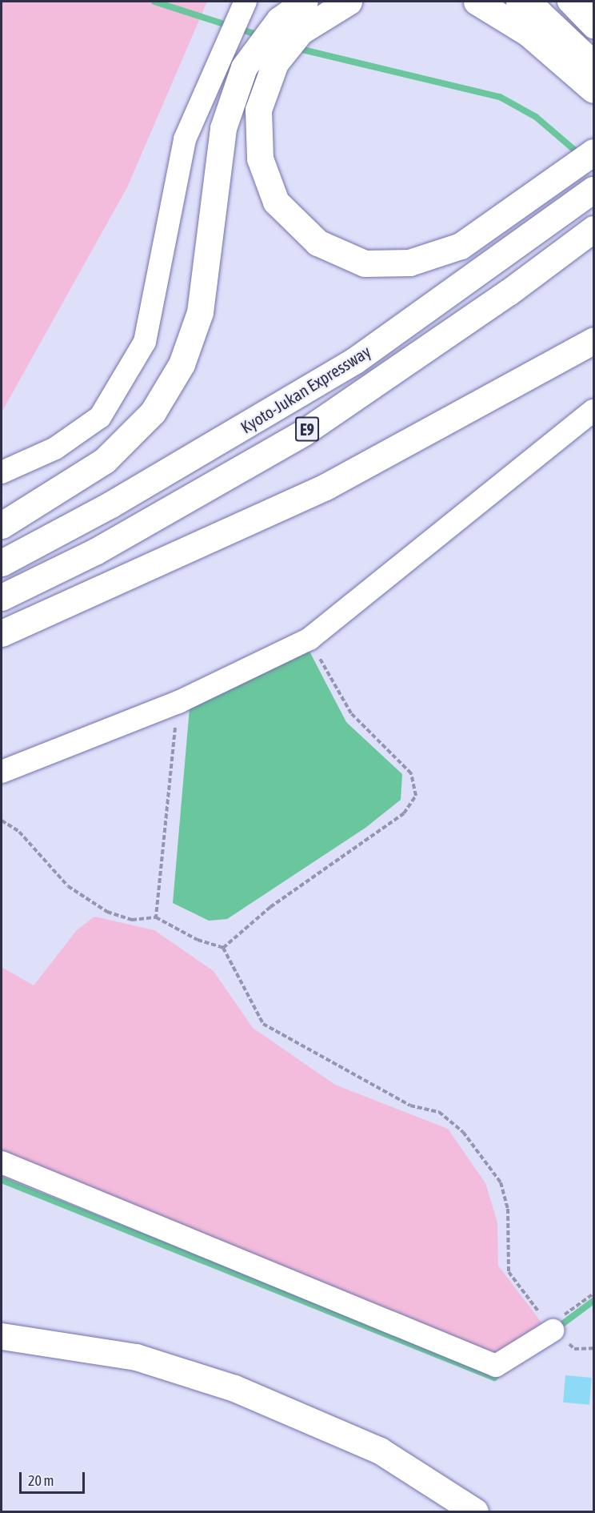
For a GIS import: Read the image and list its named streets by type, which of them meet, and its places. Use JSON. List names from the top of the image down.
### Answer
{
  "streets": {
    "main road": ["Kyoto-Jukan Expressway", "E9"]
  },
  "scale_bar": "20 m"
}
